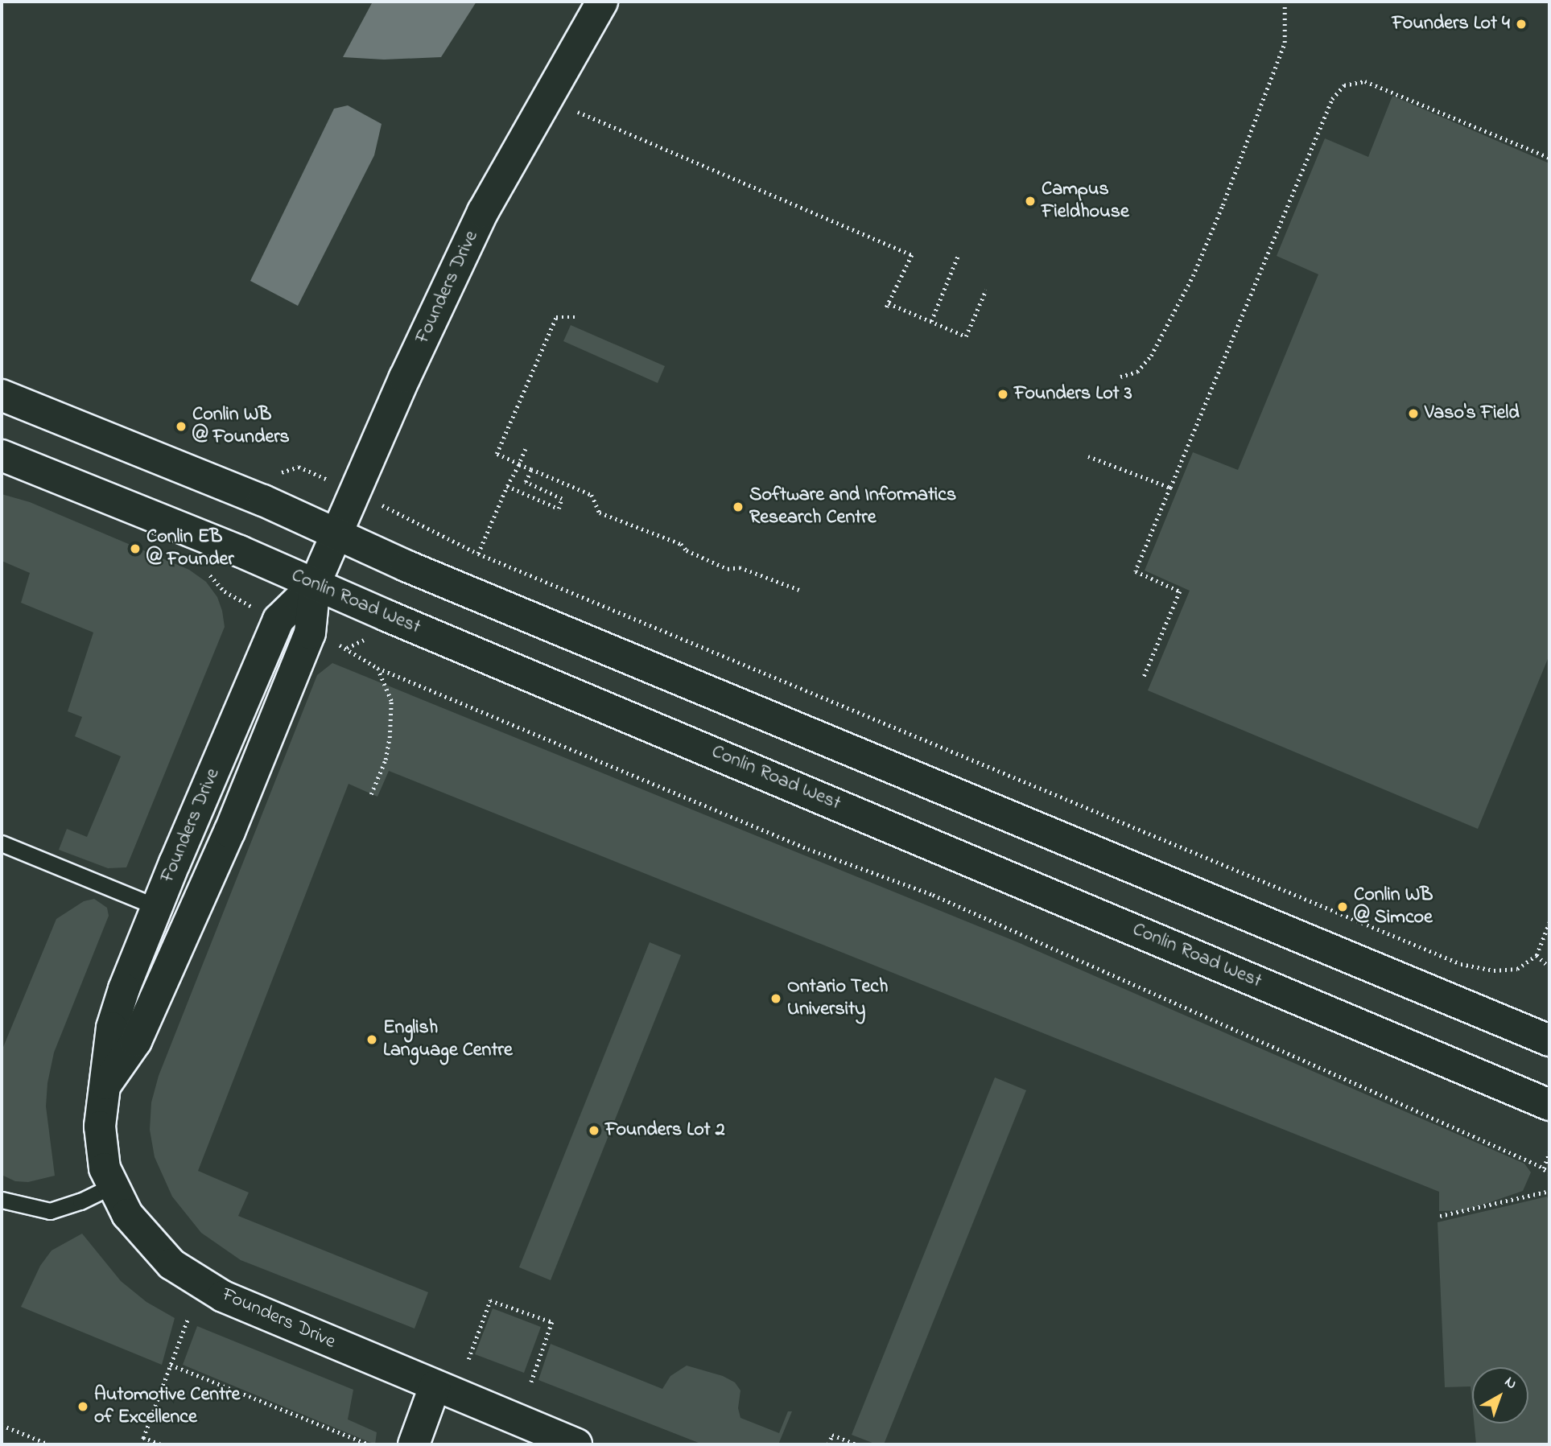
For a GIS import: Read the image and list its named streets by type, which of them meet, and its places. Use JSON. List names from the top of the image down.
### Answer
{
  "streets": {
    "street": ["Founders Drive", "Conlin Road West"]
  },
  "crossings": [
    ["Founders Drive", "Conlin Road West"]
  ],
  "places": [
    "Founders Lot 4",
    "Campus Fieldhouse",
    "Founders Lot 3",
    "Vaso's Field",
    "Conlin WB @ Founders",
    "Software and Informatics Research Centre",
    "Conlin EB @ Founder",
    "Conlin WB @ Simcoe",
    "Ontario Tech University",
    "English Language Centre",
    "Founders Lot 2",
    "Automotive Centre of Excellence"
  ],
  "north": "top right"
}
